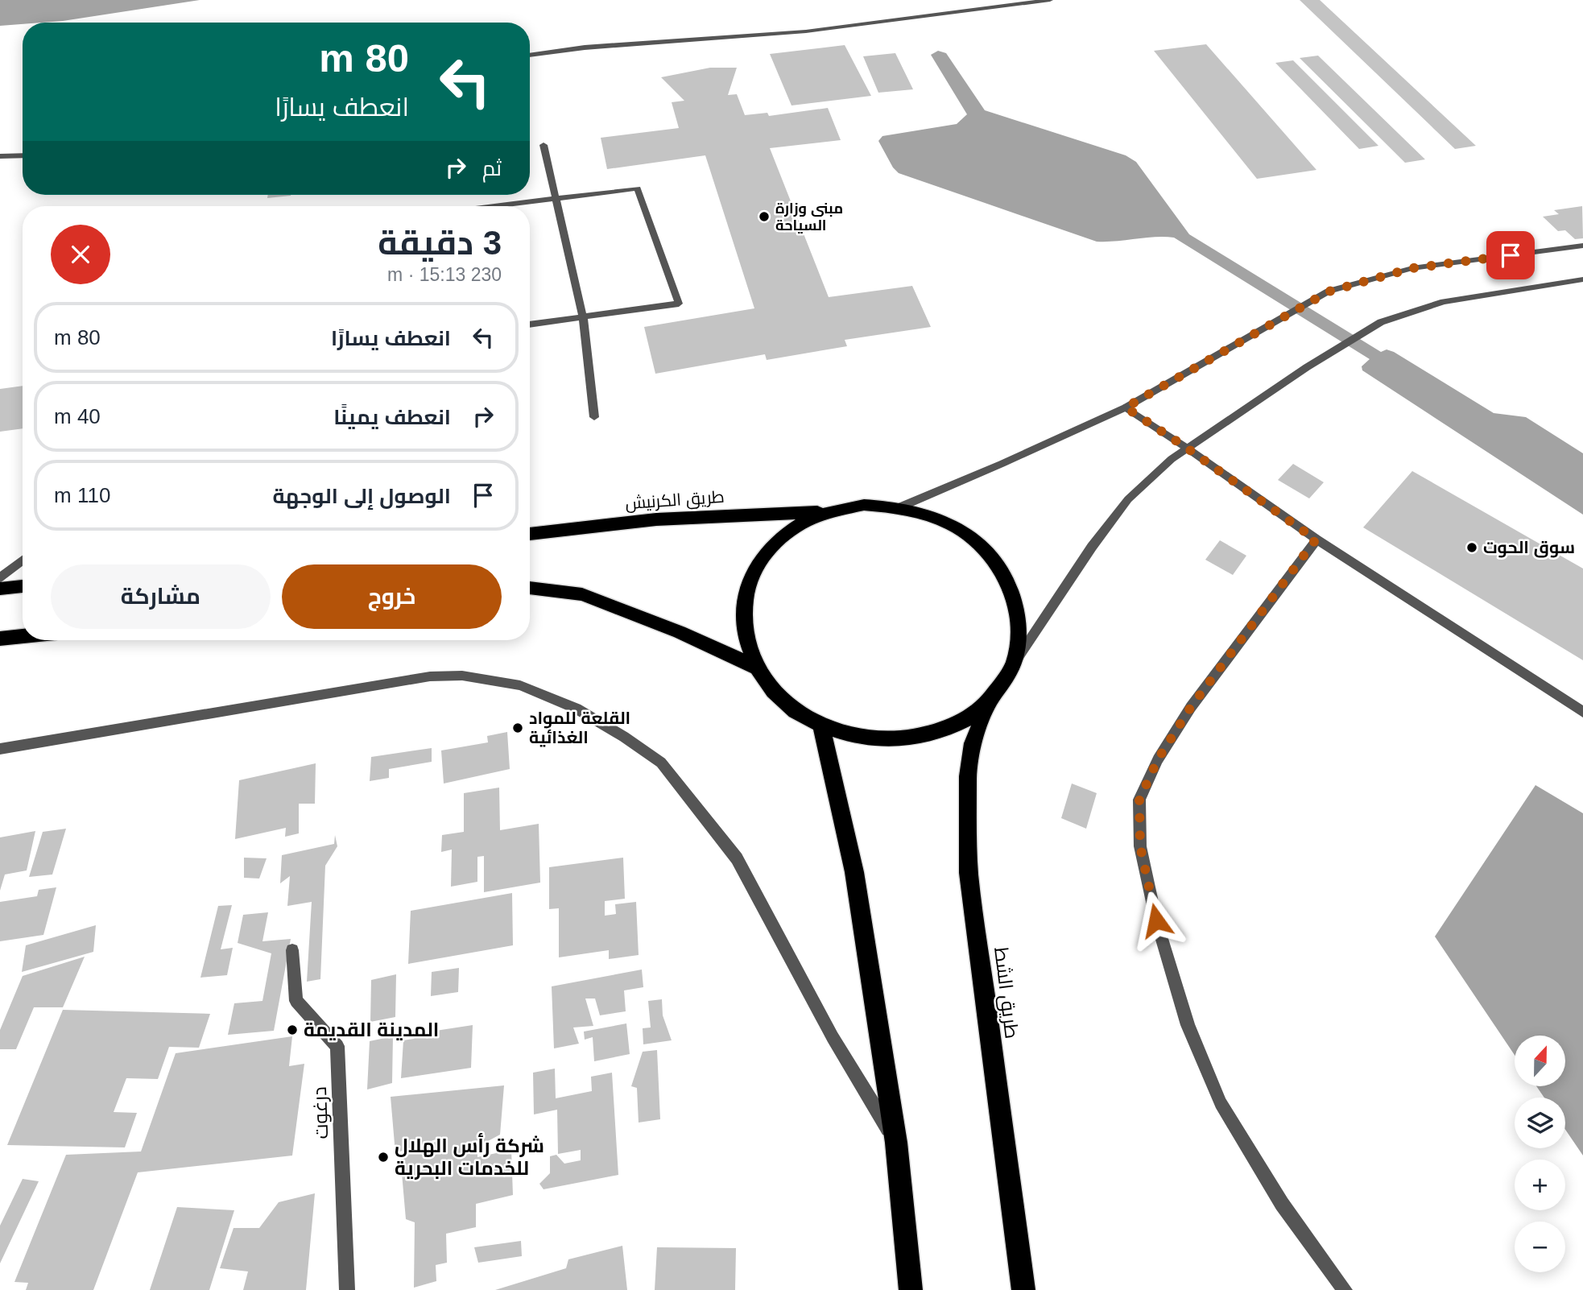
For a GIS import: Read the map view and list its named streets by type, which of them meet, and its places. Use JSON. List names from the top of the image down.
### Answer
{
  "streets": {
    "highway": ["طريق الكرنيش", "طريق الشط"],
    "street": ["درغوت"]
  },
  "places": [
    "مبنى وزارة السياحة",
    "سوق الحوت",
    "القلعة للمواد الغذائية",
    "المدينة القديمة",
    "شركة رأس الهلال للخدمات البحرية"
  ],
  "north": "top",
  "page": {
    "turn": ["80 m", "انعطف يسارًا"],
    "then": "ثم",
    "heading": ["3 دقيقة", "230 m · 15:13"],
    "list": [
      {
        "name": "انعطف يسارًا",
        "value": "80 m"
      },
      {
        "name": "انعطف يمينًا",
        "value": "40 m"
      },
      {
        "name": "الوصول إلى الوجهة",
        "value": "110 m"
      }
    ],
    "buttons": ["خروج", "مشاركة"],
    "map_buttons": ["+", "−"]
  }
}
